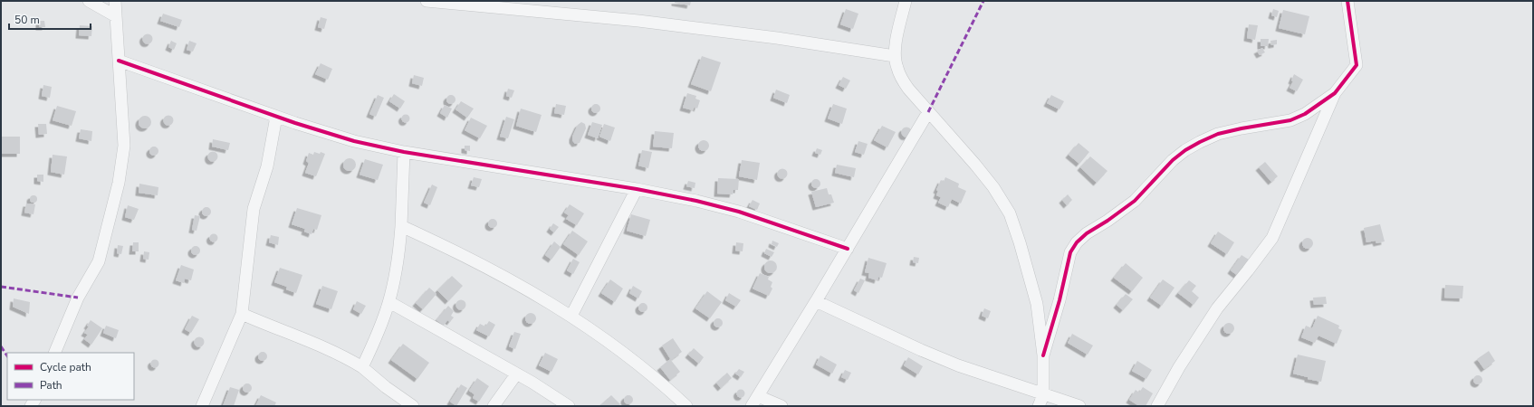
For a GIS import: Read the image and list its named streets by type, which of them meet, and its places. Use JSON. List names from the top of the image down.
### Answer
{
  "legend": ["Cycle path", "Path"],
  "scale_bar": "50 m"
}
